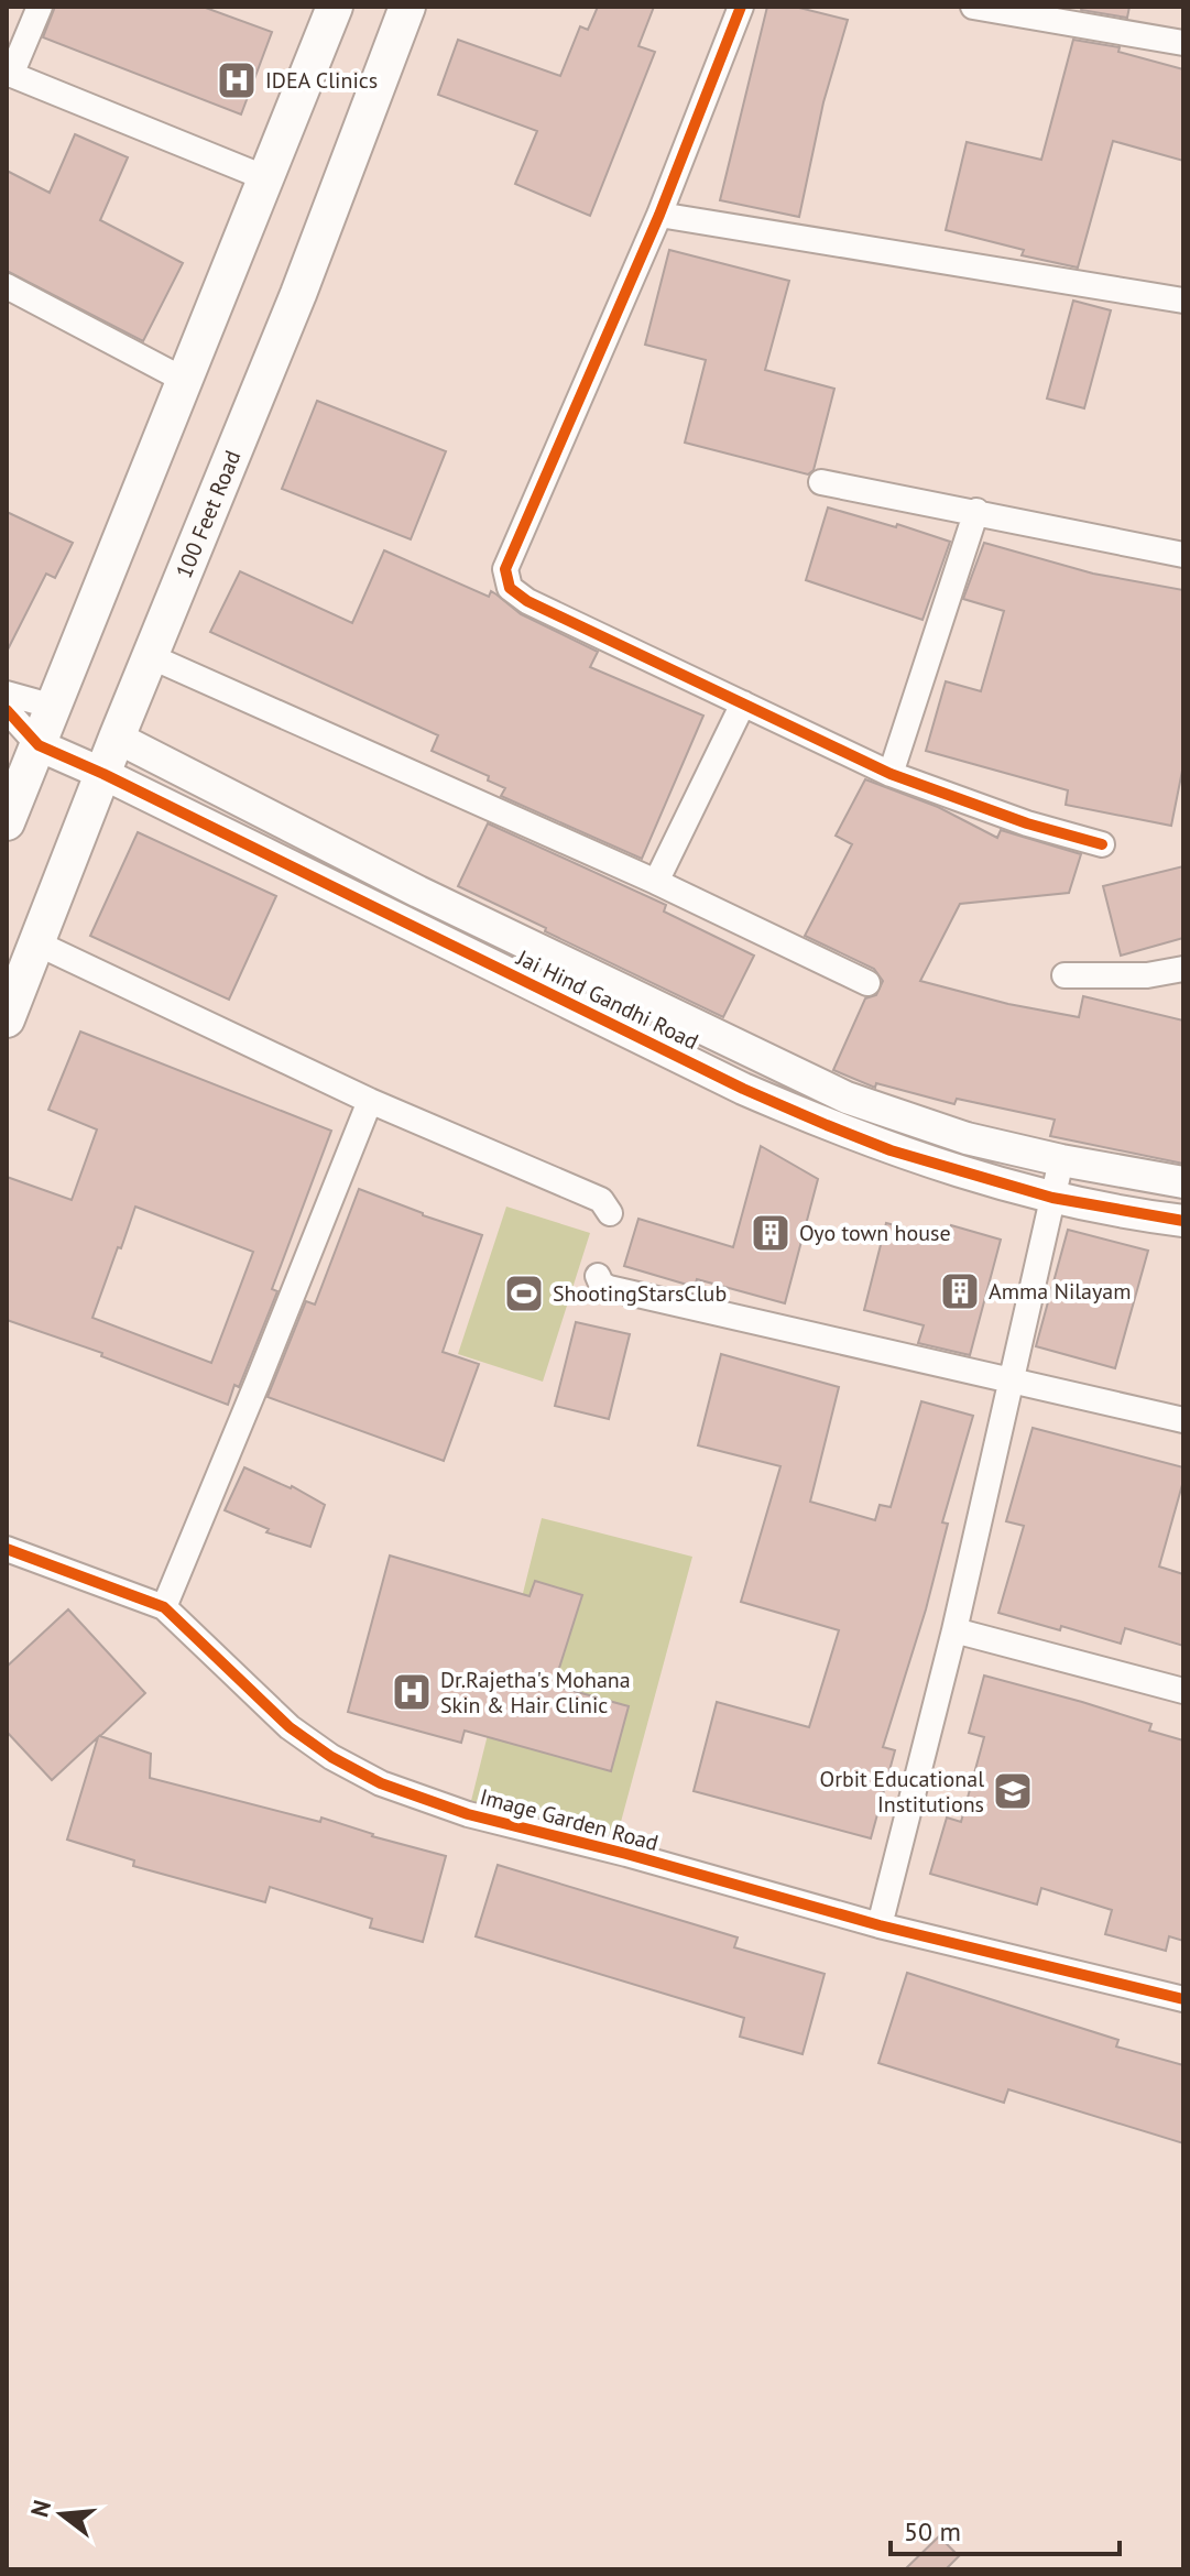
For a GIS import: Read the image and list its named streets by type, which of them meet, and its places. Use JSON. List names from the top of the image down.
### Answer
{
  "streets": {
    "main road": ["100 Feet Road"],
    "street": ["Jai Hind Gandhi Road", "Image Garden Road"]
  },
  "crossings": [
    ["100 Feet Road", "Jai Hind Gandhi Road"]
  ],
  "places": {
    "hospital": ["IDEA Clinics", "Dr.Rajetha's Mohana Skin & Hair Clinic"],
    "building": ["Oyo town house", "Amma Nilayam"],
    "sports": ["ShootingStarsClub"],
    "school or university": ["Orbit Educational Institutions"]
  },
  "scale_bar": "50 m",
  "north": "left"
}
